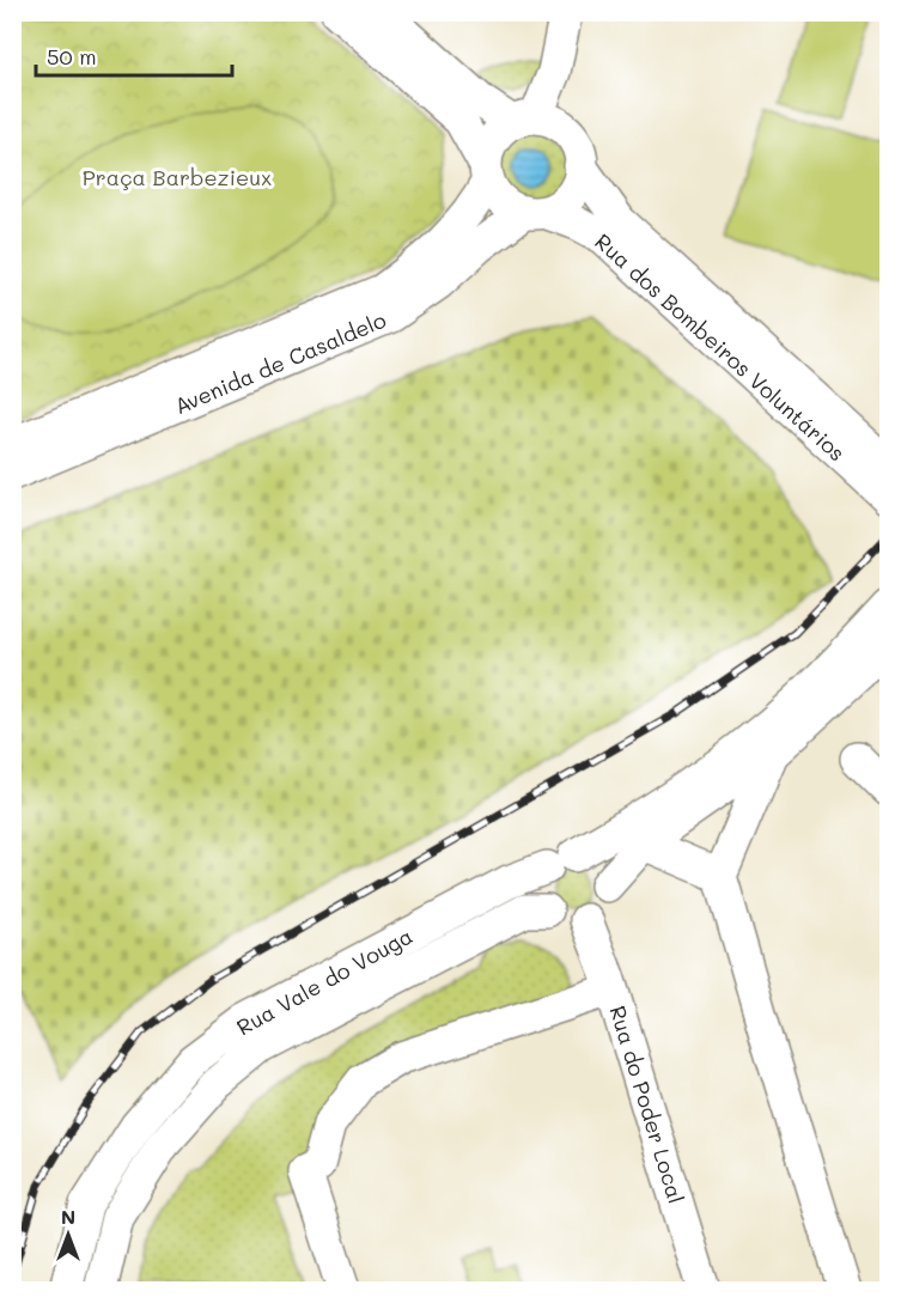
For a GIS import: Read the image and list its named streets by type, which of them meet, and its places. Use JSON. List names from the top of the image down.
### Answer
{
  "streets": {
    "street": [
      "Rua dos Bombeiros Voluntários",
      "Avenida de Casaldelo",
      "Rua Vale do Vouga",
      "Rua do Poder Local"
    ]
  },
  "crossings": [
    ["Rua dos Bombeiros Voluntários", "Avenida de Casaldelo"],
    ["Rua Vale do Vouga", "Rua do Poder Local"]
  ],
  "parks": ["Praça Barbezieux"],
  "scale_bar": "50 m",
  "north": "top"
}
